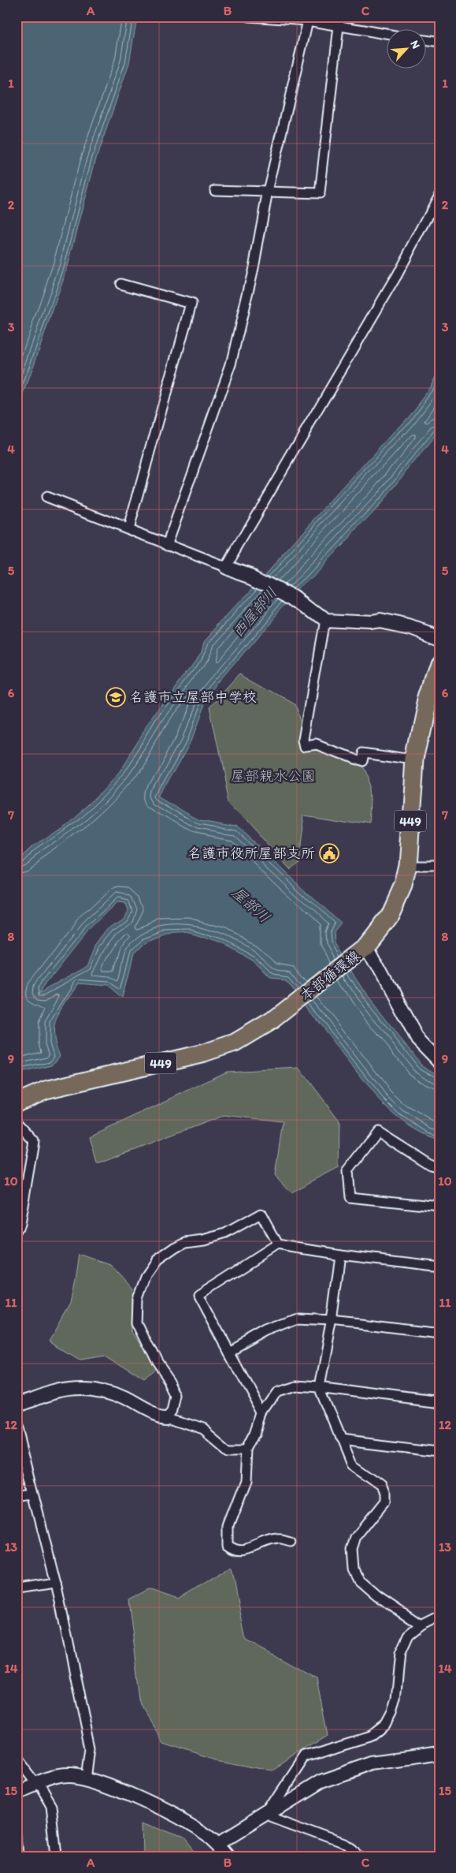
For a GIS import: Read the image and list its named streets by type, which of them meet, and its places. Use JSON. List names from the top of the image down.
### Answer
{
  "streets": {
    "highway": ["449", "本部循環線"]
  },
  "water": ["西屋部川", "屋部川"],
  "parks": ["屋部親水公園"],
  "places": {
    "school or university": ["名護市立屋部中学校"],
    "public building": ["名護市役所屋部支所"]
  },
  "north": "top right",
  "grid": {
    "columns": ["A", "B", "C"],
    "rows": [
      "1",
      "2",
      "3",
      "4",
      "5",
      "6",
      "7",
      "8",
      "9",
      "10",
      "11",
      "12",
      "13",
      "14",
      "15"
    ]
  }
}
